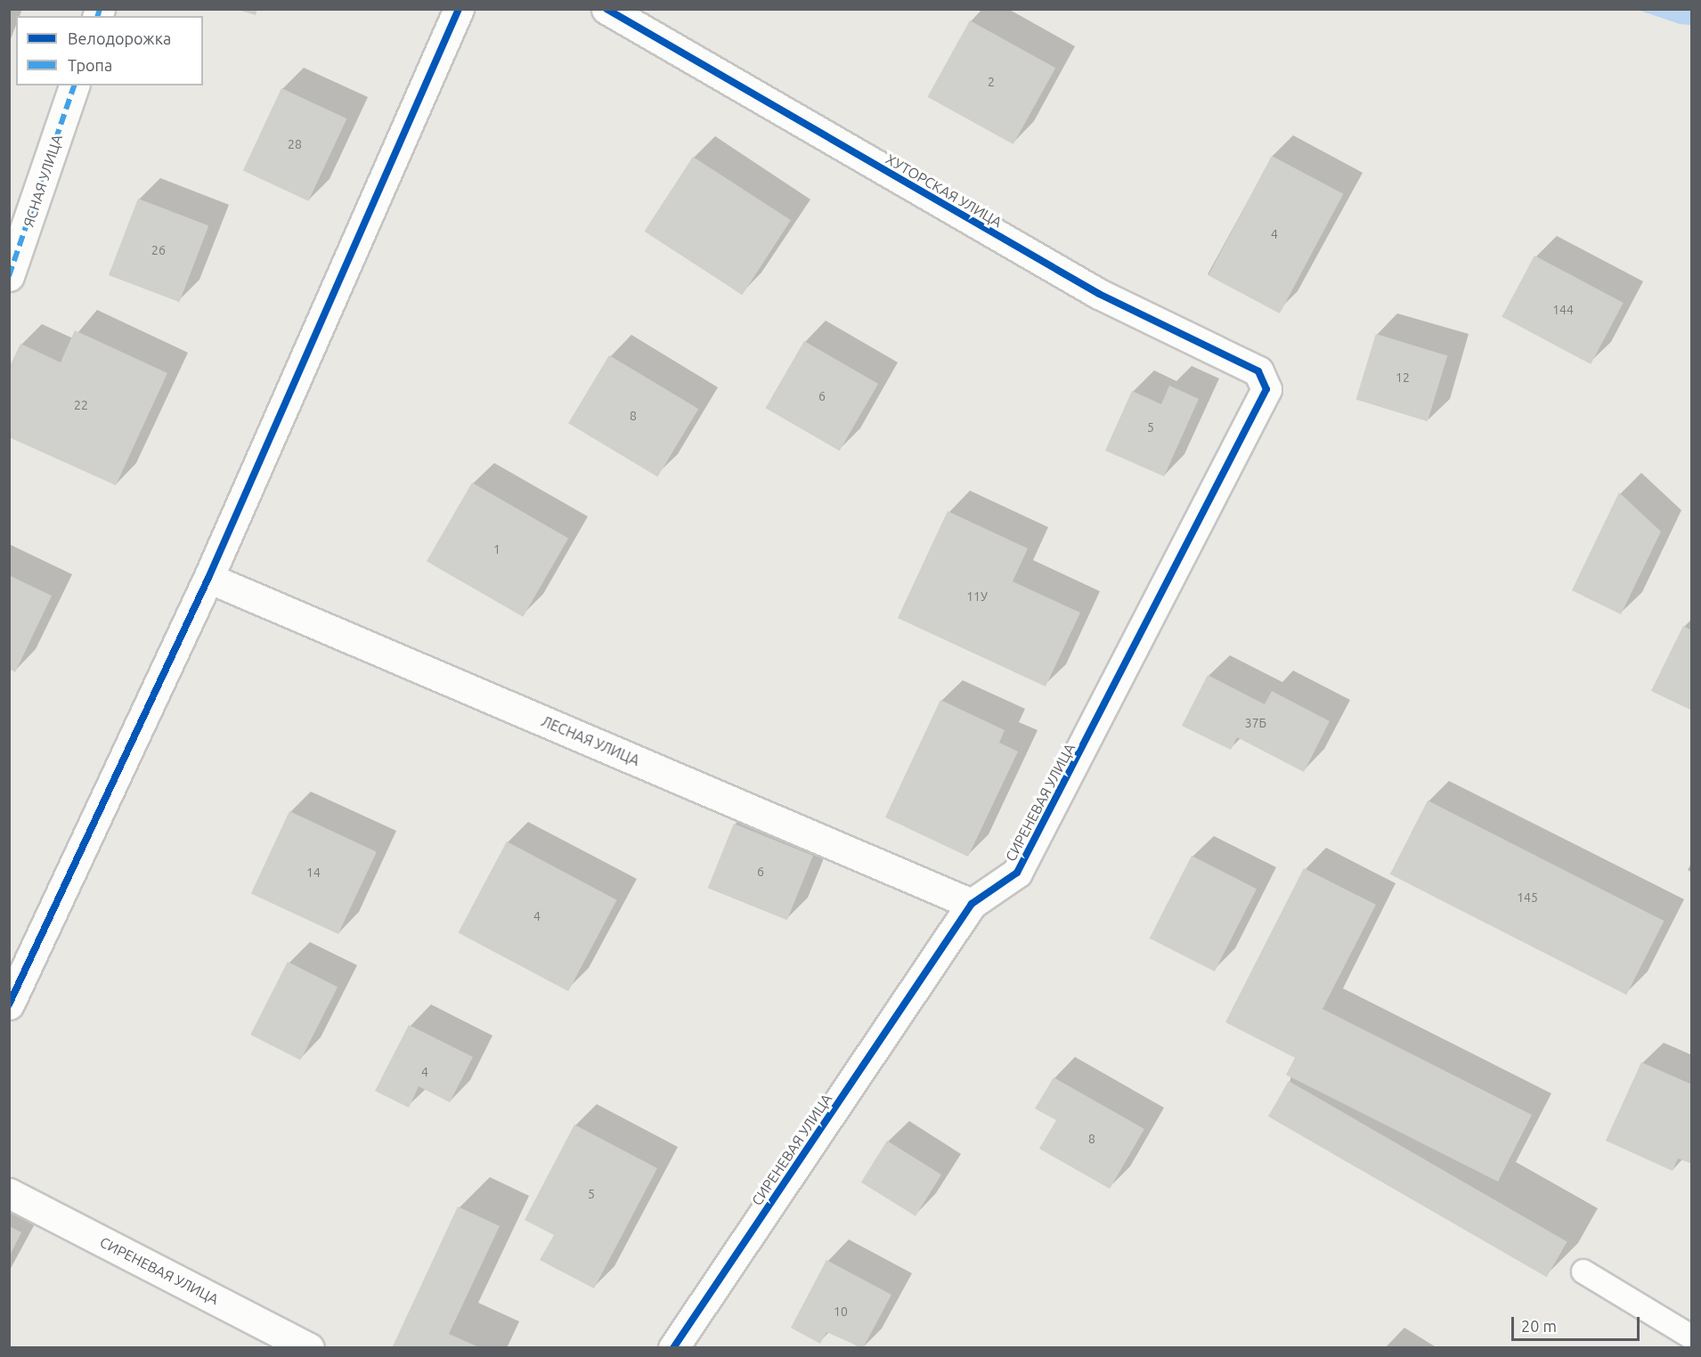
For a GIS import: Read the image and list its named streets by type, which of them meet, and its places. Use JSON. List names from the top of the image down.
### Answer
{
  "streets": {
    "street": [
      "ЯСНАЯ УЛИЦА",
      "ХУТОРСКАЯ УЛИЦА",
      "ЛЕСНАЯ УЛИЦА",
      "СИРЕНЕВАЯ УЛИЦА"
    ]
  },
  "crossings": [
    ["ХУТОРСКАЯ УЛИЦА", "СИРЕНЕВАЯ УЛИЦА"],
    ["ЛЕСНАЯ УЛИЦА", "СИРЕНЕВАЯ УЛИЦА"]
  ],
  "house_numbers": [
    "2",
    "28",
    "4",
    "26",
    "144",
    "12",
    "6",
    "22",
    "8",
    "5",
    "1",
    "11У",
    "37Б",
    "6",
    "14",
    "145",
    "4",
    "4",
    "8",
    "5",
    "10"
  ],
  "legend": ["Велодорожка", "Тропа"],
  "scale_bar": "20 m"
}
